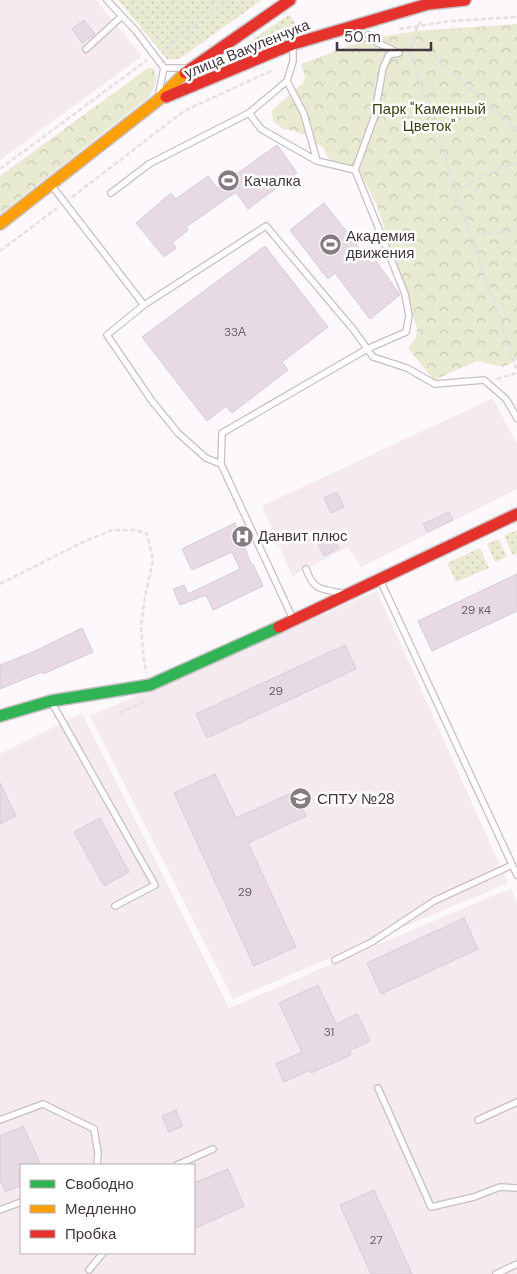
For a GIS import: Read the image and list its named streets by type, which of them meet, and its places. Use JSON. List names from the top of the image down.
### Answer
{
  "streets": {
    "main road": ["улица Вакуленчука"]
  },
  "parks": ["Парк \"Каменный Цветок\""],
  "places": {
    "sports": ["Качалка", "Академия движения"],
    "hospital": ["Данвит плюс"],
    "school or university": ["СПТУ №28"]
  },
  "house_numbers": [
    "33А",
    "29 к4",
    "29",
    "29",
    "31",
    "27"
  ],
  "legend": ["Свободно", "Медленно", "Пробка"],
  "scale_bar": "50 m"
}
